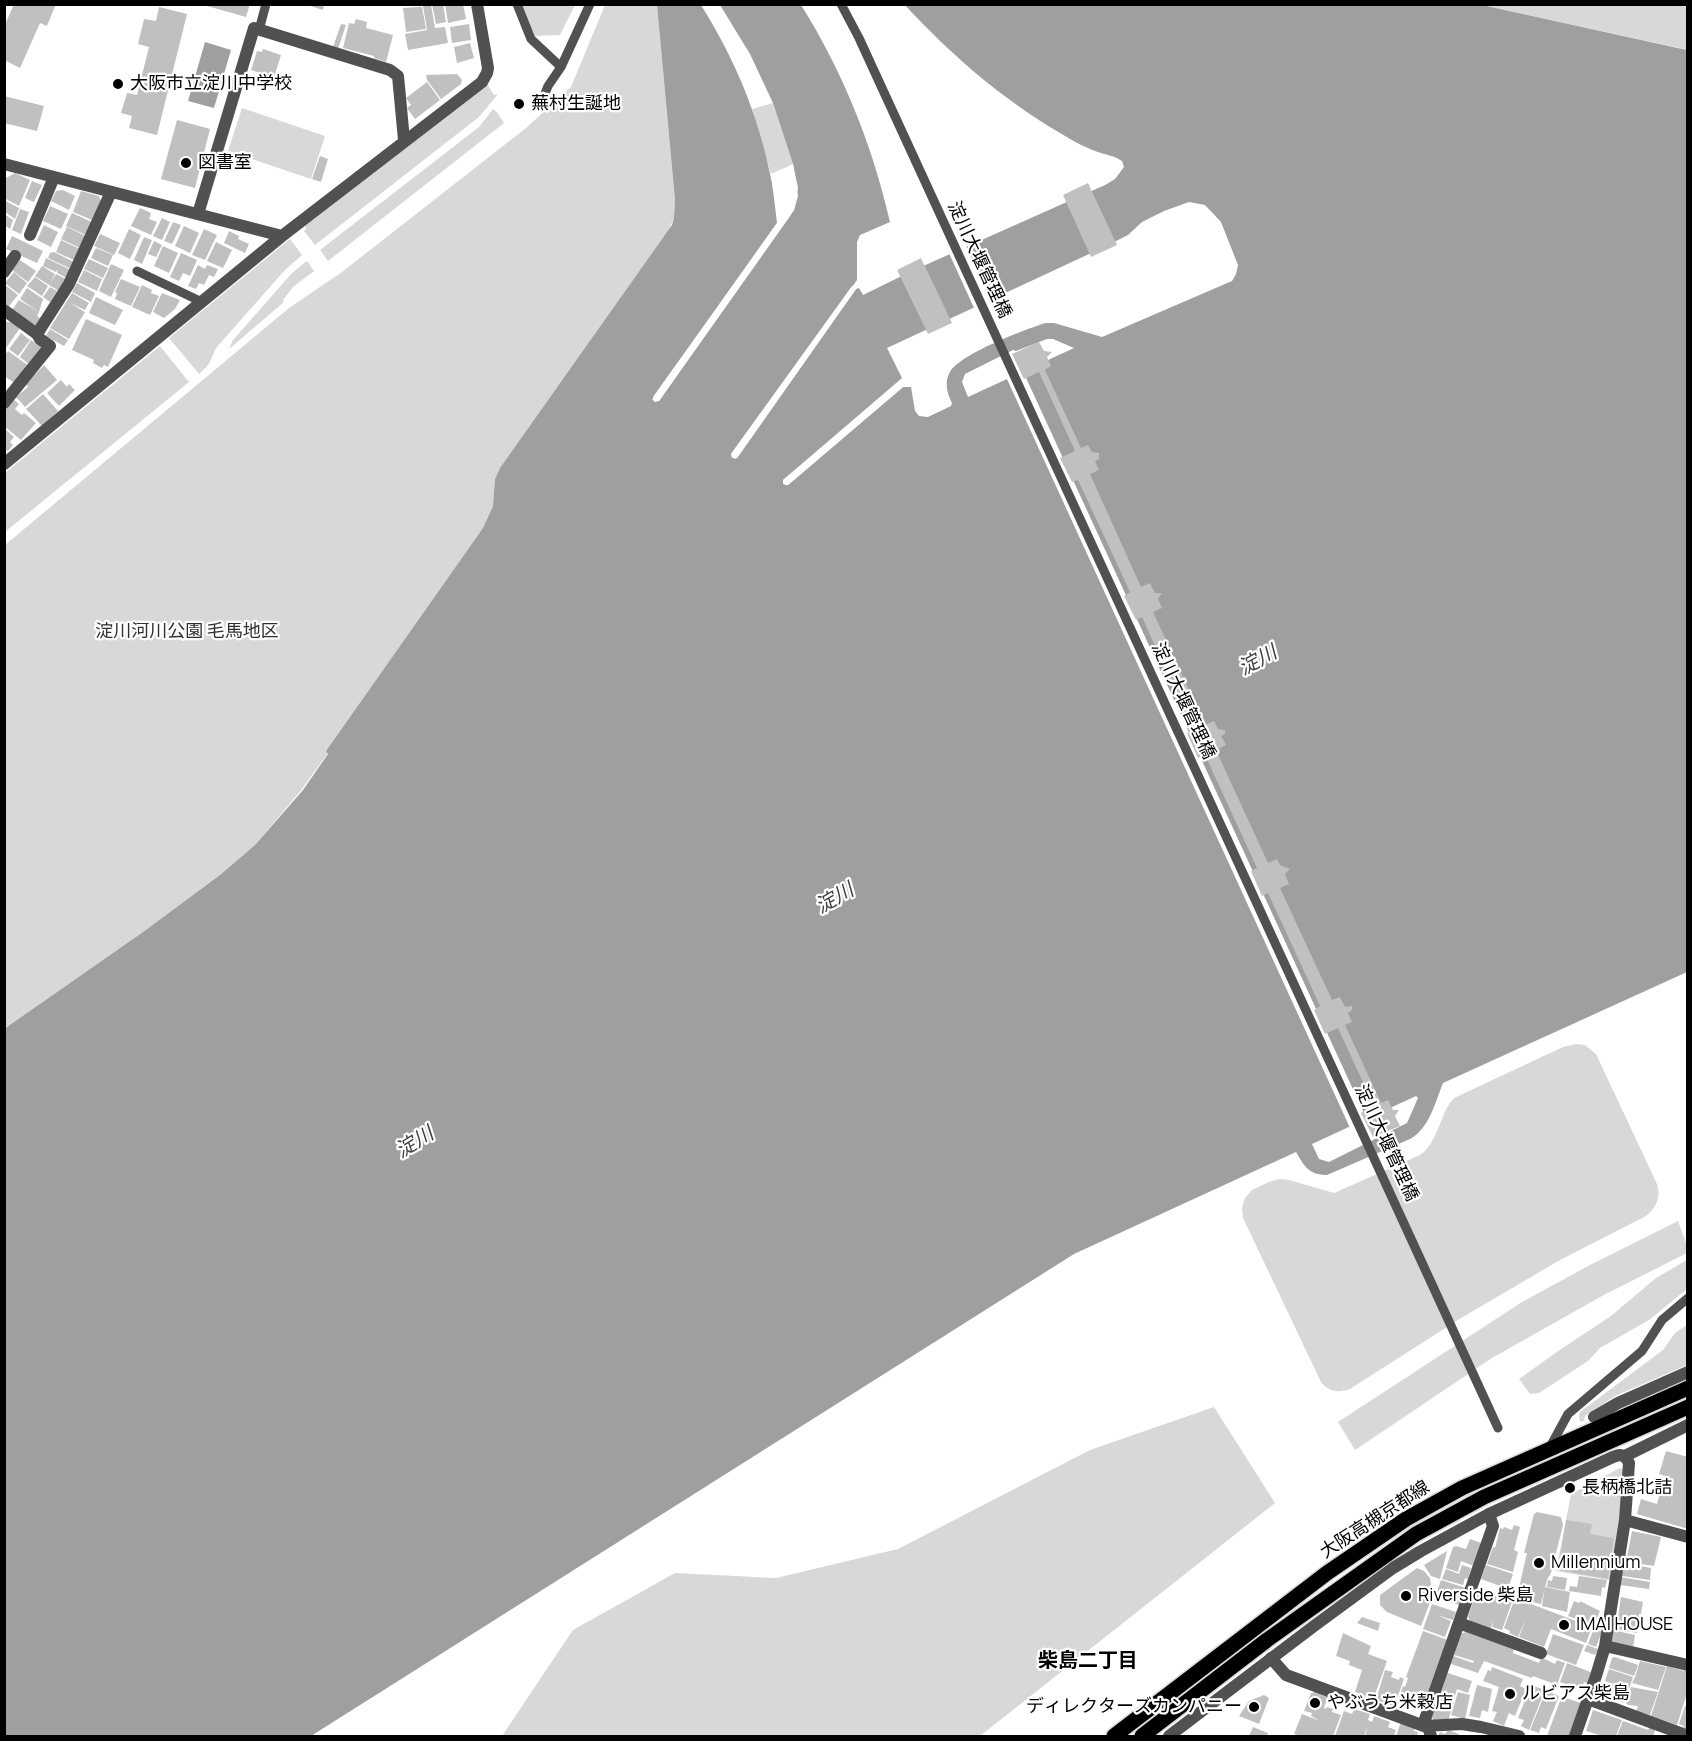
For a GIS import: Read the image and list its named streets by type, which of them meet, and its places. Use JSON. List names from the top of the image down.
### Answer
{
  "streets": {
    "main road": ["大阪高槻京都線"],
    "lane": ["淀川大堰管理橋"]
  },
  "districts": ["柴島二丁目"],
  "water": ["淀川"],
  "parks": ["淀川河川公園 毛馬地区"],
  "places": [
    "大阪市立淀川中学校",
    "蕪村生誕地",
    "図書室",
    "長柄橋北詰",
    "Millennium",
    "Riverside 柴島",
    "IMAI HOUSE",
    "ルビアス柴島",
    "やぶうち米穀店",
    "ディレクターズカンパニー"
  ]
}
